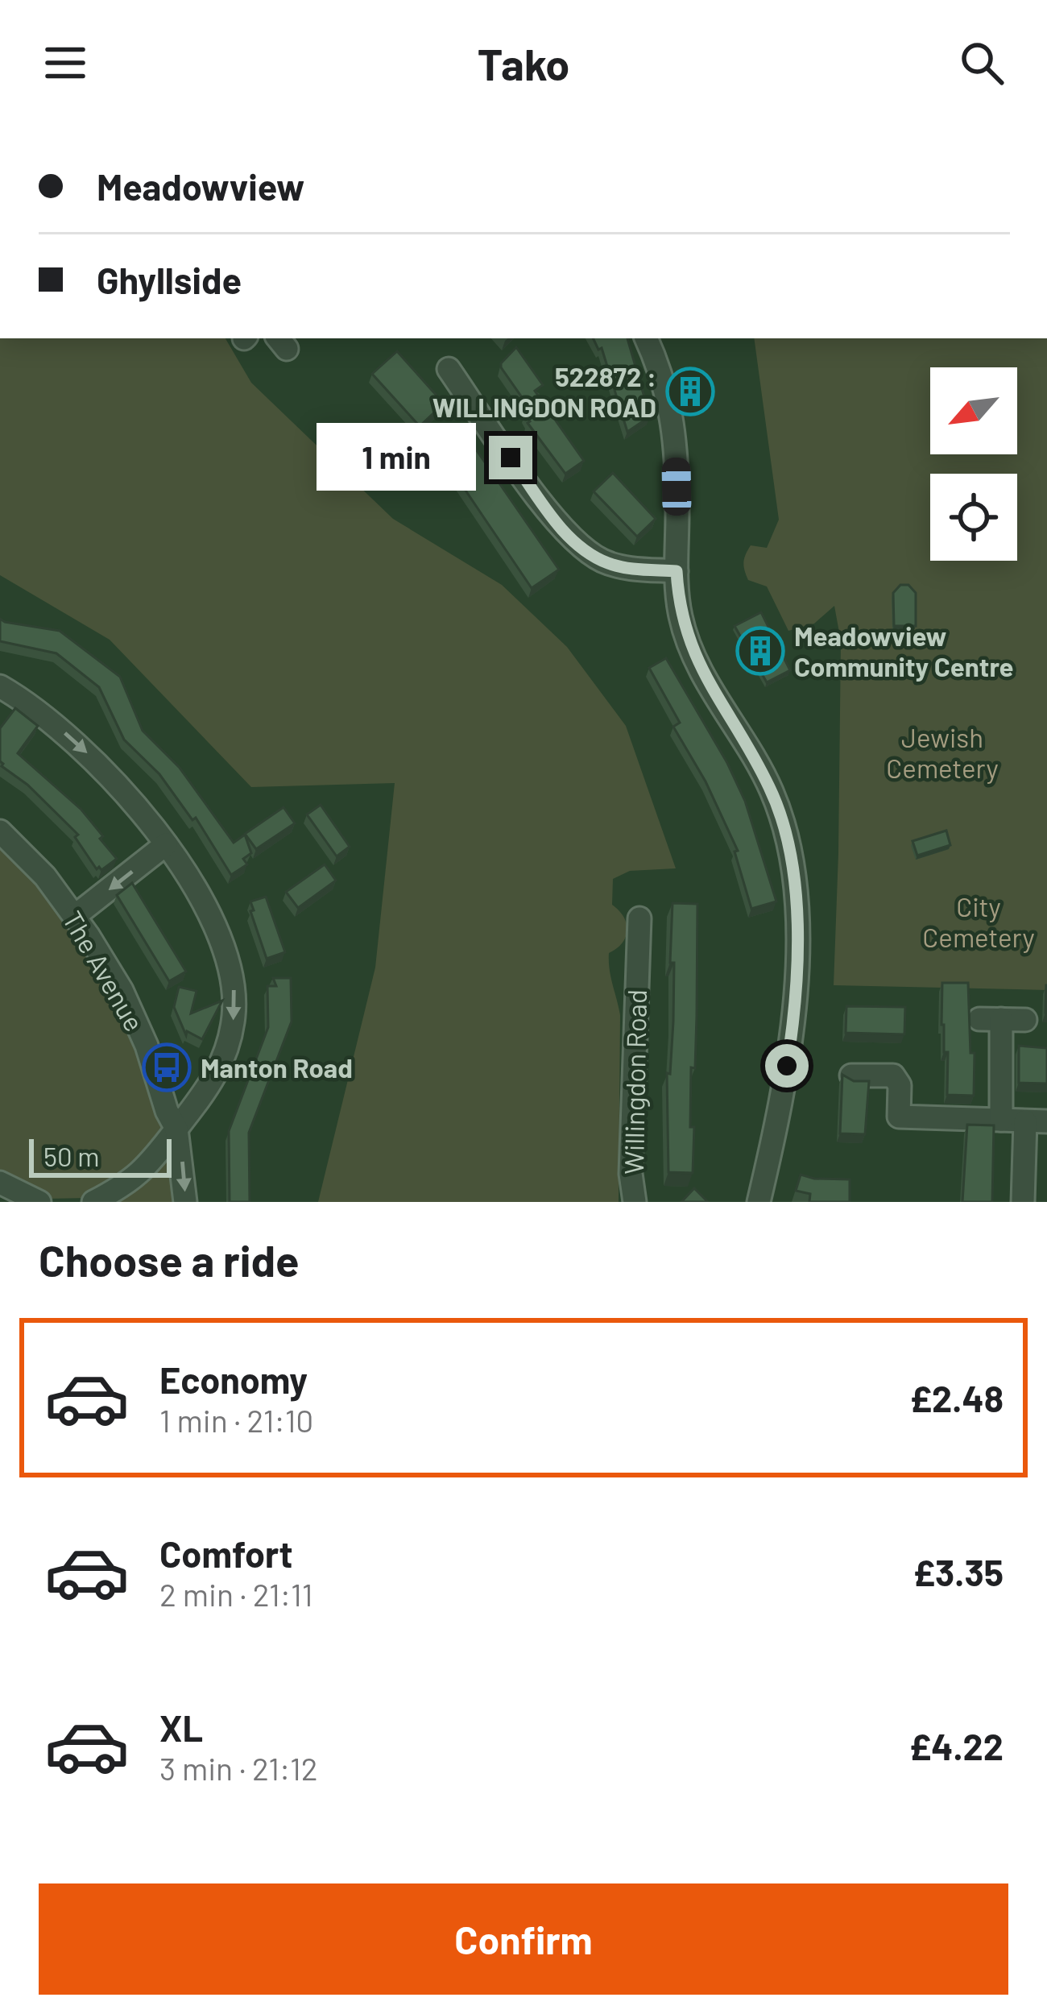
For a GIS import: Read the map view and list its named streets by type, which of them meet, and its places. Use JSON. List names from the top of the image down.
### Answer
{
  "streets": {
    "street": ["The Avenue", "Willingdon Road"]
  },
  "parks": ["Jewish Cemetery", "City Cemetery"],
  "places": {
    "building": ["522872 : WILLINGDON ROAD", "Meadowview Community Centre"],
    "bus stop": ["Manton Road"]
  },
  "scale_bar": "50 m",
  "north": "bottom left",
  "page": {
    "header": "Tako",
    "banner": ["Meadowview", "Ghyllside"],
    "bubble": "1 min",
    "scale": "50 m",
    "heading": "Choose a ride",
    "list": [
      {
        "name": "Economy",
        "note": "1 min · 21:10",
        "value": "£2.48"
      },
      {
        "name": "Comfort",
        "note": "2 min · 21:11",
        "value": "£3.35"
      },
      {
        "name": "XL",
        "note": "3 min · 21:12",
        "value": "£4.22"
      }
    ],
    "buttons": "Confirm"
  }
}
